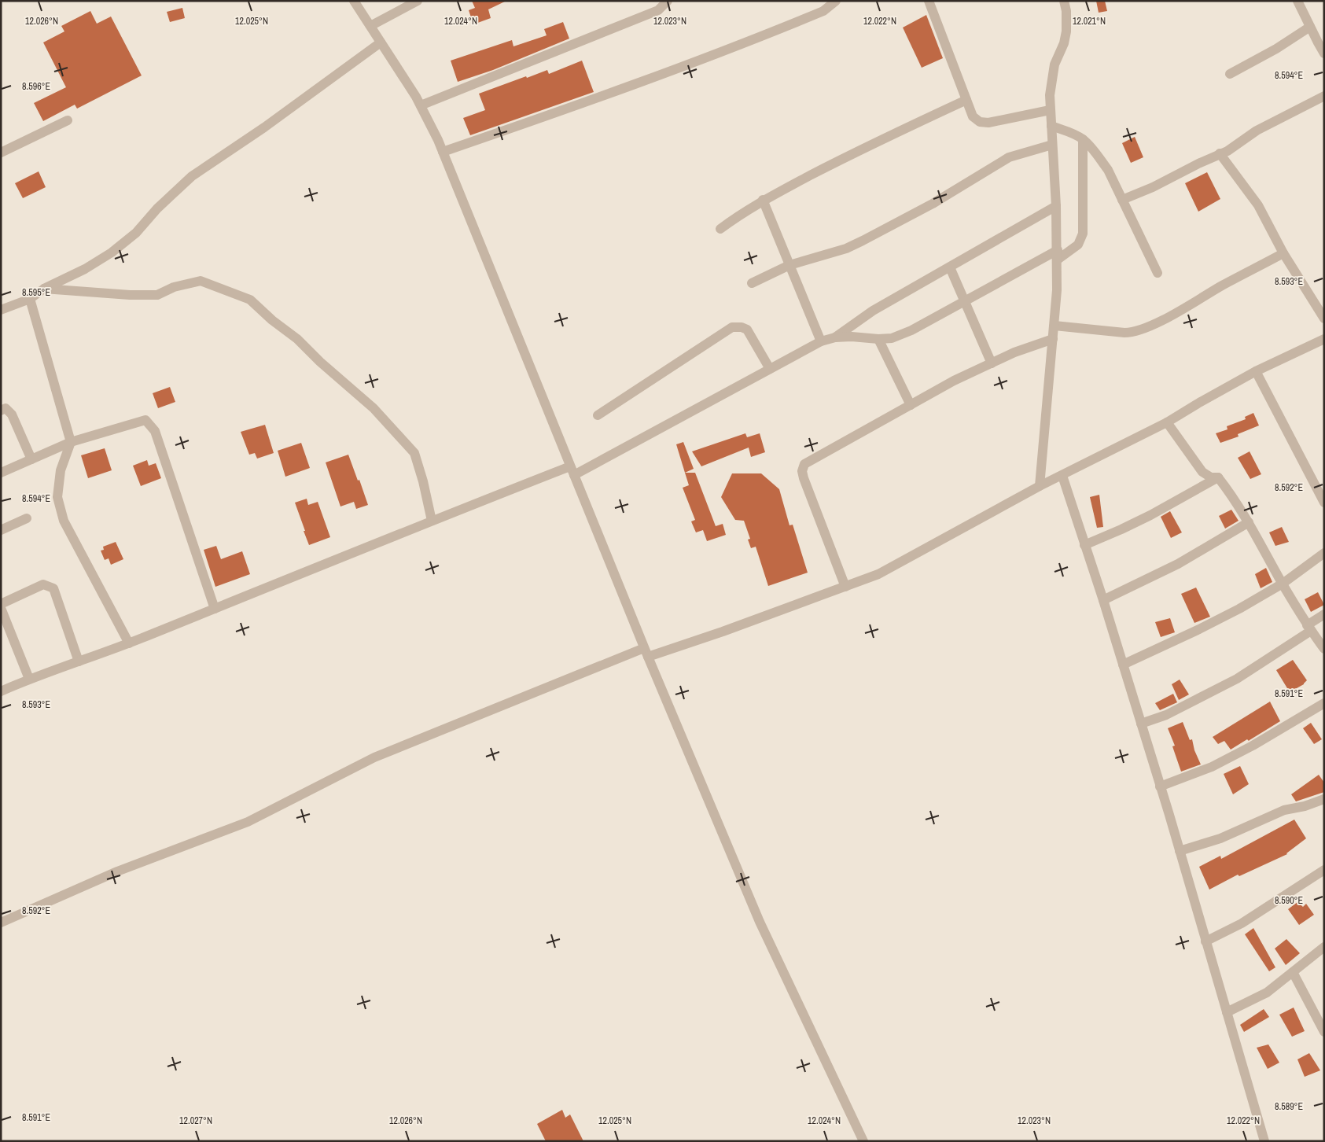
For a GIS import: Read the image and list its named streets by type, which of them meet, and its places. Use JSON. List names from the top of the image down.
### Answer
{
  "coordinates": [
    "12.026°N",
    "12.025°N",
    "12.024°N",
    "12.023°N",
    "12.022°N",
    "12.021°N",
    "8.594°E",
    "8.596°E",
    "8.593°E",
    "8.595°E",
    "8.592°E",
    "8.591°E",
    "8.590°E",
    "8.589°E",
    "12.027°N"
  ]
}
